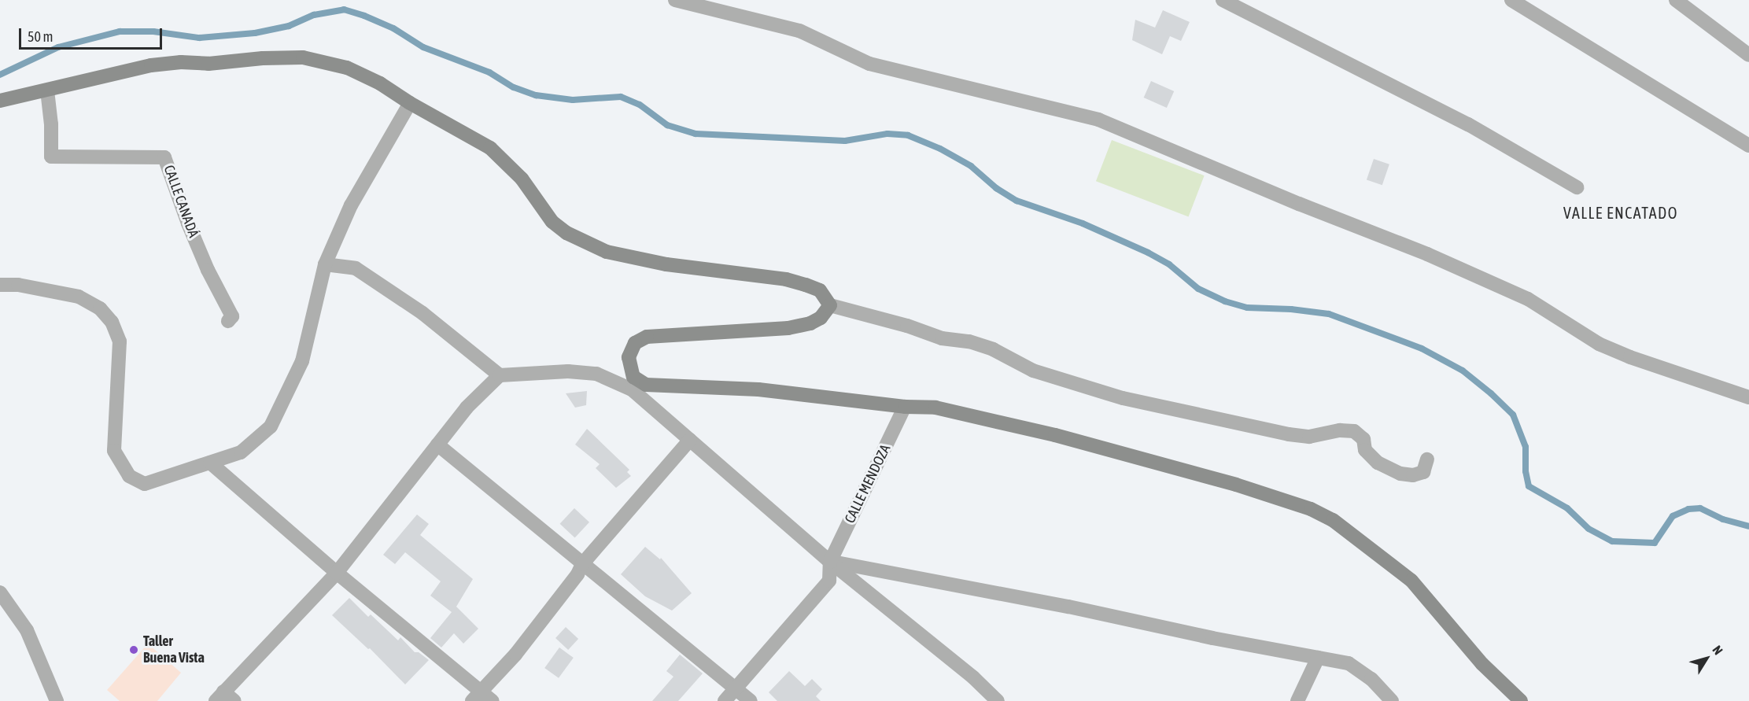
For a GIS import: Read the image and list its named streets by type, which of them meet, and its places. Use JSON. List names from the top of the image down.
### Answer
{
  "streets": {
    "street": ["CALLE CANADÁ", "CALLE MENDOZA"]
  },
  "districts": ["VALLE ENCATADO"],
  "places": ["Taller Buena Vista"],
  "scale_bar": "50 m",
  "north": "top right"
}
